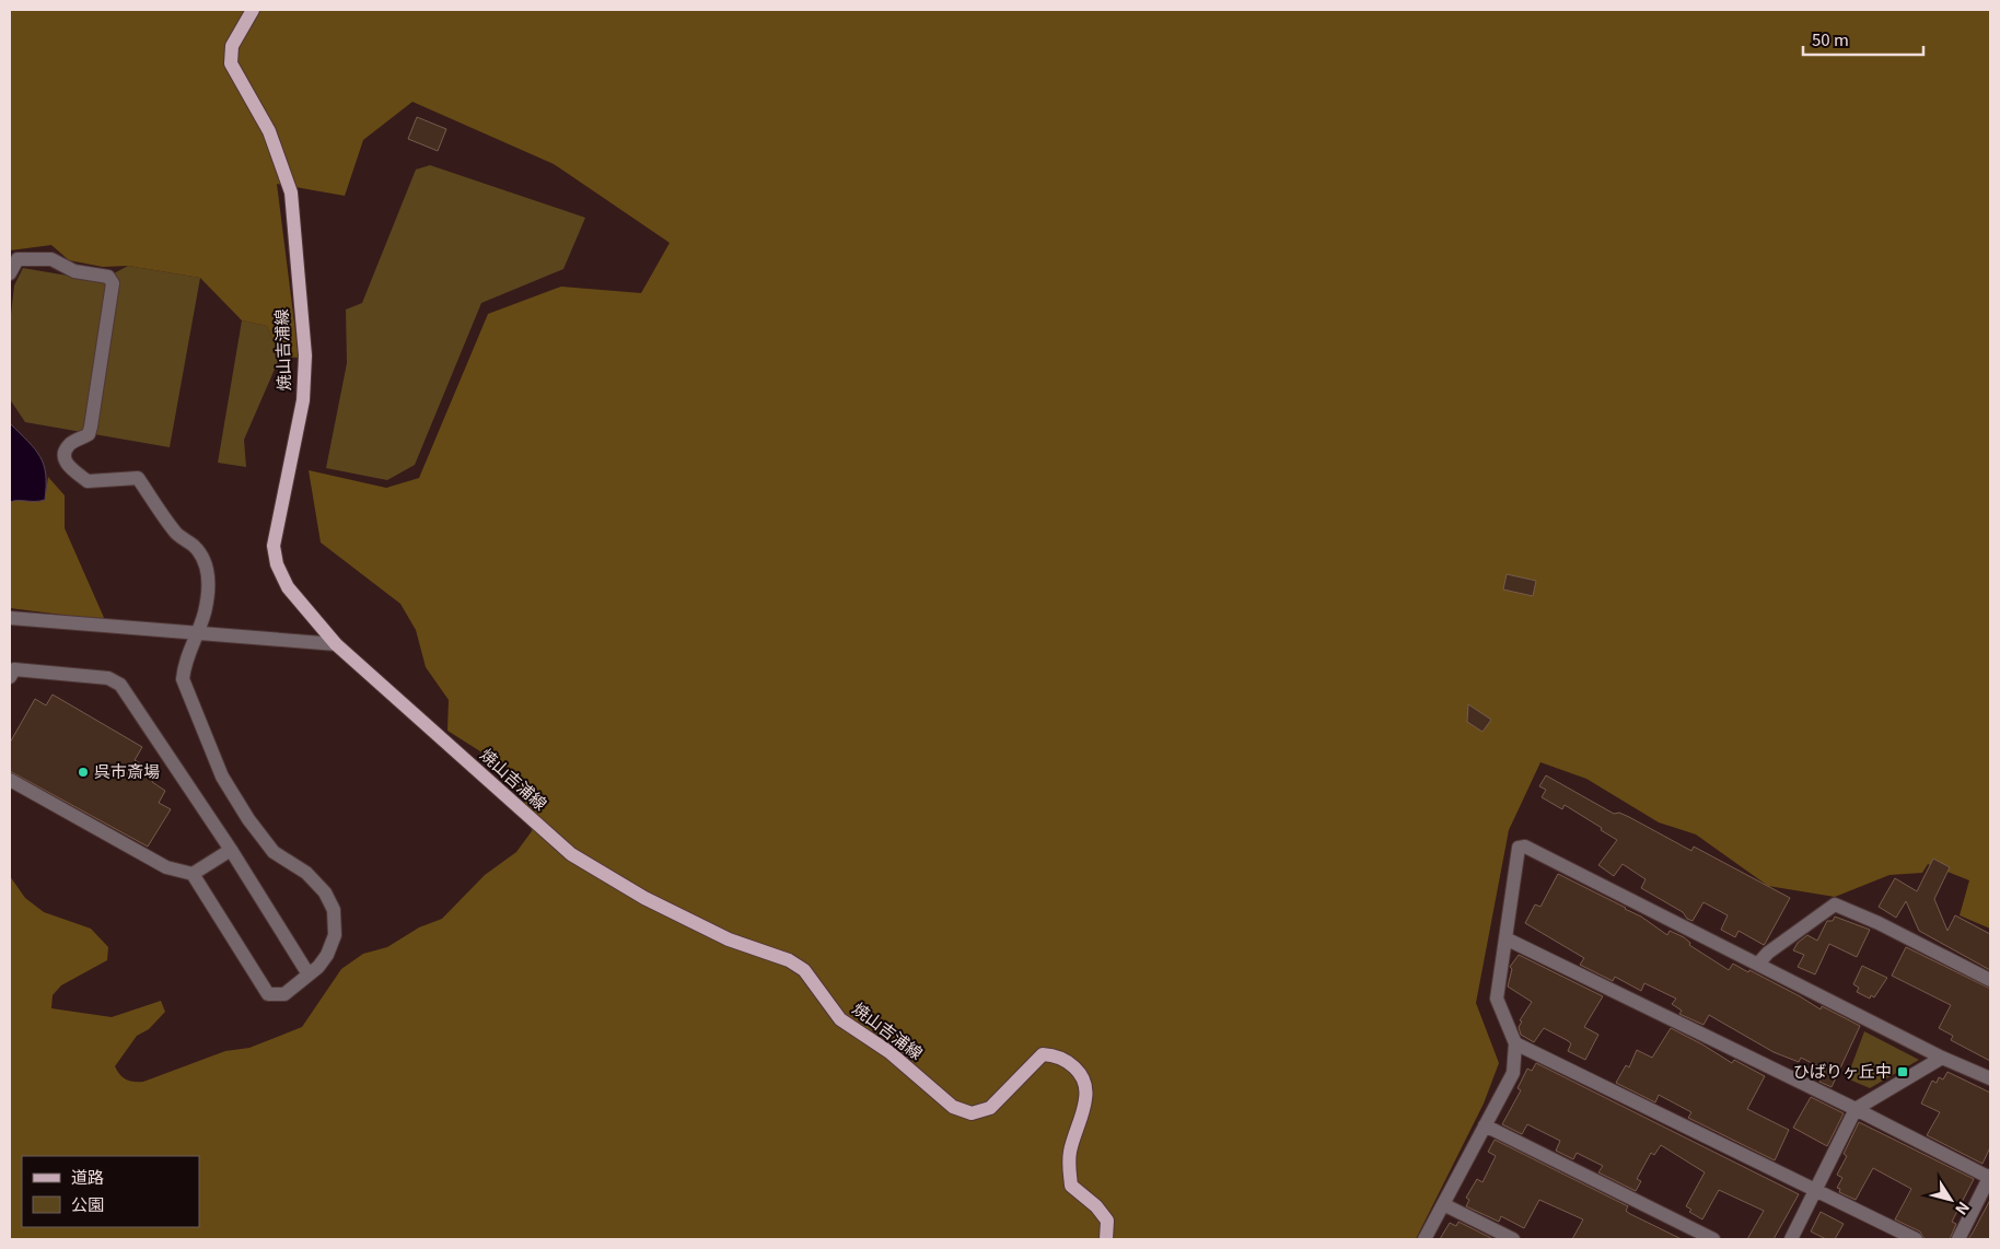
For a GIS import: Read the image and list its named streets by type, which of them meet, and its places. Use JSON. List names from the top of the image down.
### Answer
{
  "streets": {
    "main road": ["焼山吉浦線"]
  },
  "places": {
    "other": ["呉市斎場"],
    "transit": ["ひばりヶ丘中"]
  },
  "legend": ["道路", "公園"],
  "scale_bar": "50 m",
  "north": "bottom right"
}
